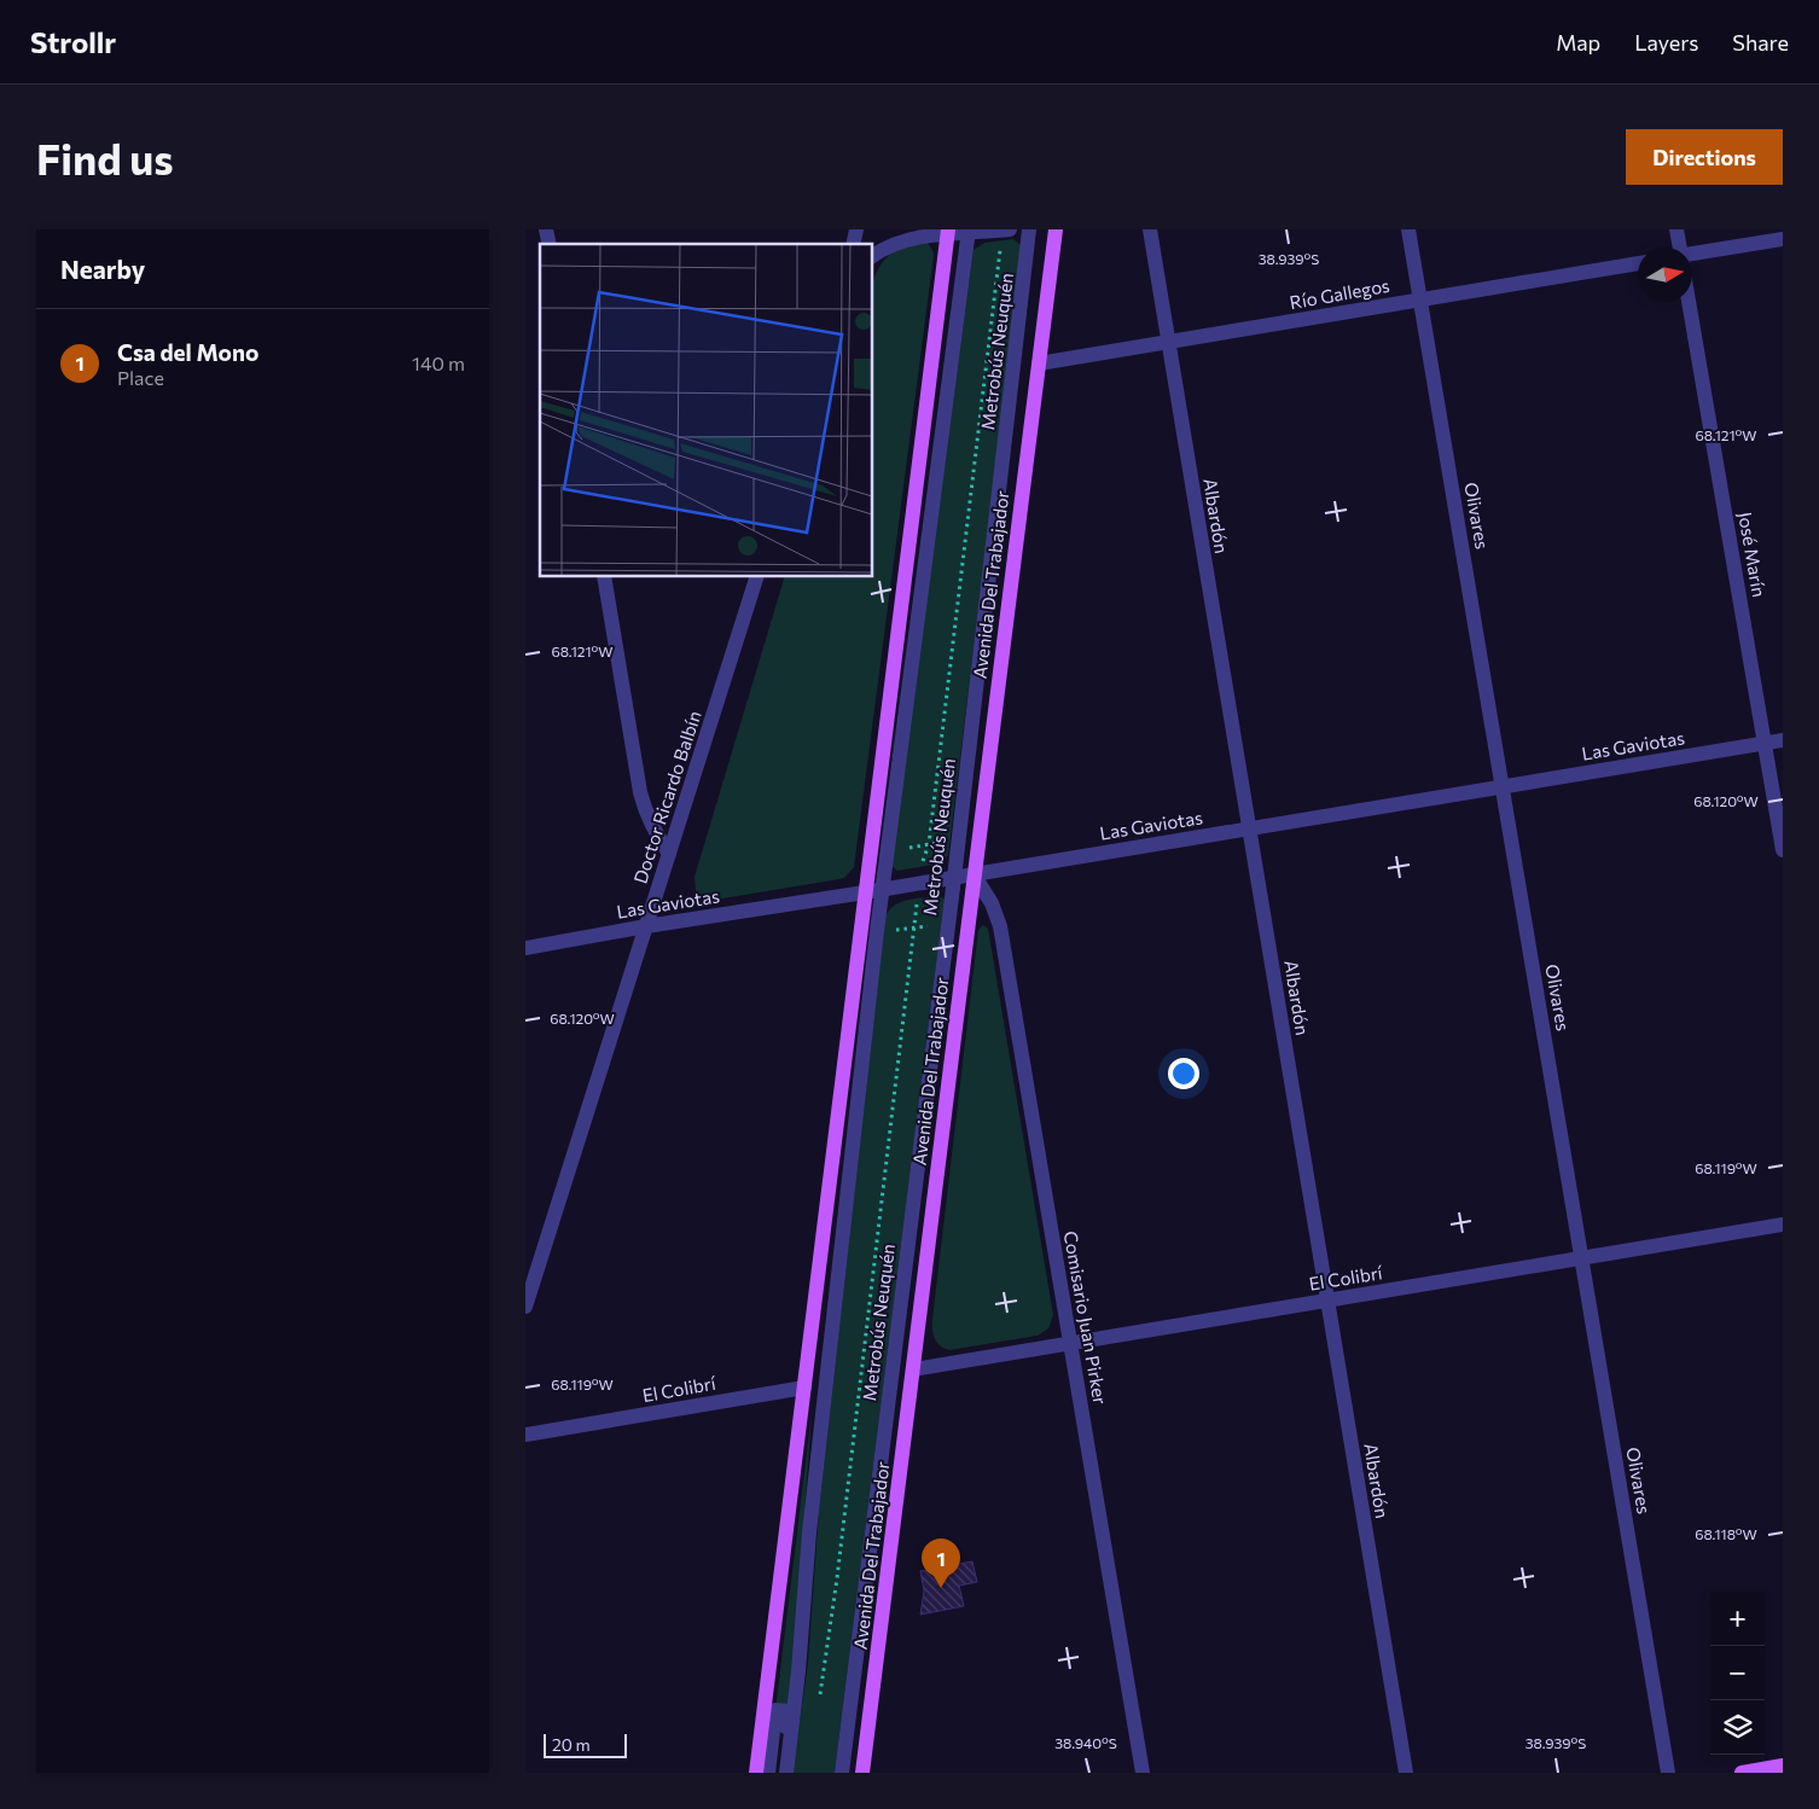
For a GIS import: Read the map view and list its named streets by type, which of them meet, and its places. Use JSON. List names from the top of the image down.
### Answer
{
  "streets": {
    "main road": ["Avenida Del Trabajador"],
    "street": [
      "Río Gallegos",
      "Metrobús Neuquén",
      "Albardón",
      "Olivares",
      "José Marín",
      "Las Gaviotas",
      "Doctor Ricardo Balbín",
      "El Colibrí",
      "Comisario Juan Pirker"
    ]
  },
  "crossings": [
    ["Río Gallegos", "Albardón"],
    ["Río Gallegos", "Olivares"],
    ["Río Gallegos", "Avenida Del Trabajador"],
    ["Metrobús Neuquén", "Las Gaviotas"],
    ["Albardón", "Las Gaviotas"],
    ["Albardón", "El Colibrí"],
    ["Olivares", "Las Gaviotas"],
    ["Olivares", "El Colibrí"],
    ["José Marín", "Las Gaviotas"],
    ["Avenida Del Trabajador", "Las Gaviotas"],
    ["Avenida Del Trabajador", "El Colibrí"],
    ["Avenida Del Trabajador", "Comisario Juan Pirker"],
    ["Las Gaviotas", "Doctor Ricardo Balbín"],
    ["Las Gaviotas", "Comisario Juan Pirker"],
    ["El Colibrí", "Comisario Juan Pirker"]
  ],
  "scale_bar": "20 m",
  "north": "right",
  "page": {
    "header": "Strollr",
    "nav": ["Map", "Layers", "Share"],
    "buttons": "Directions",
    "title": "Find us",
    "heading": "Nearby",
    "list": [
      {
        "mark": "1",
        "name": "Csa del Mono",
        "note": "Place",
        "value": "140 m"
      }
    ],
    "pins": "1",
    "map_buttons": ["+", "−"],
    "scale": "20 m"
  },
  "coordinates": [
    "38.939°S",
    "68.121°W",
    "68.120°W",
    "68.119°W",
    "68.118°W",
    "38.940°S"
  ]
}
